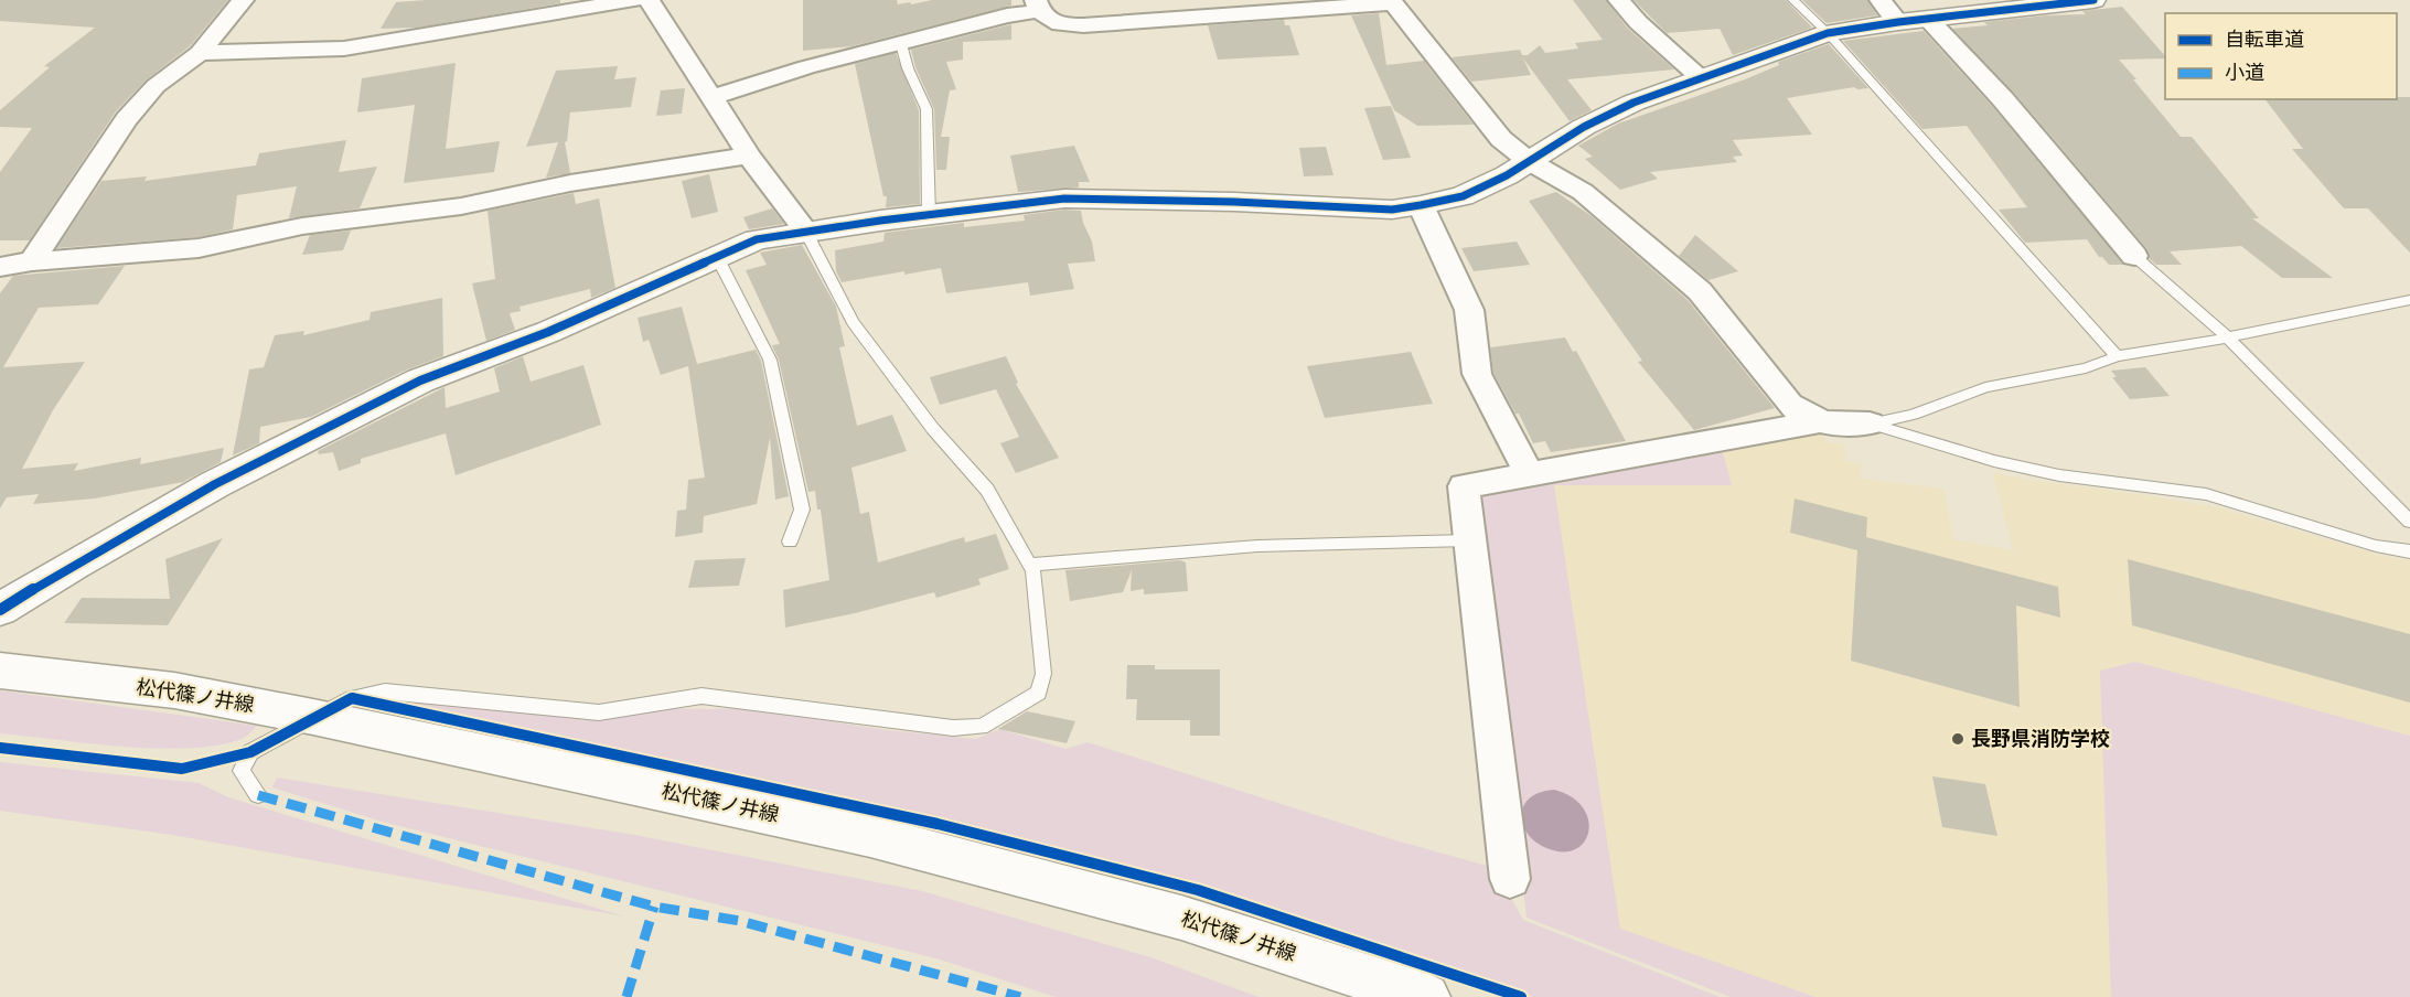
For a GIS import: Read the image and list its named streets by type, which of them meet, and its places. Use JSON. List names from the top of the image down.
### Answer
{
  "streets": {
    "street": ["松代篠ノ井線"]
  },
  "places": ["長野県消防学校"],
  "legend": ["自転車道", "小道"]
}
